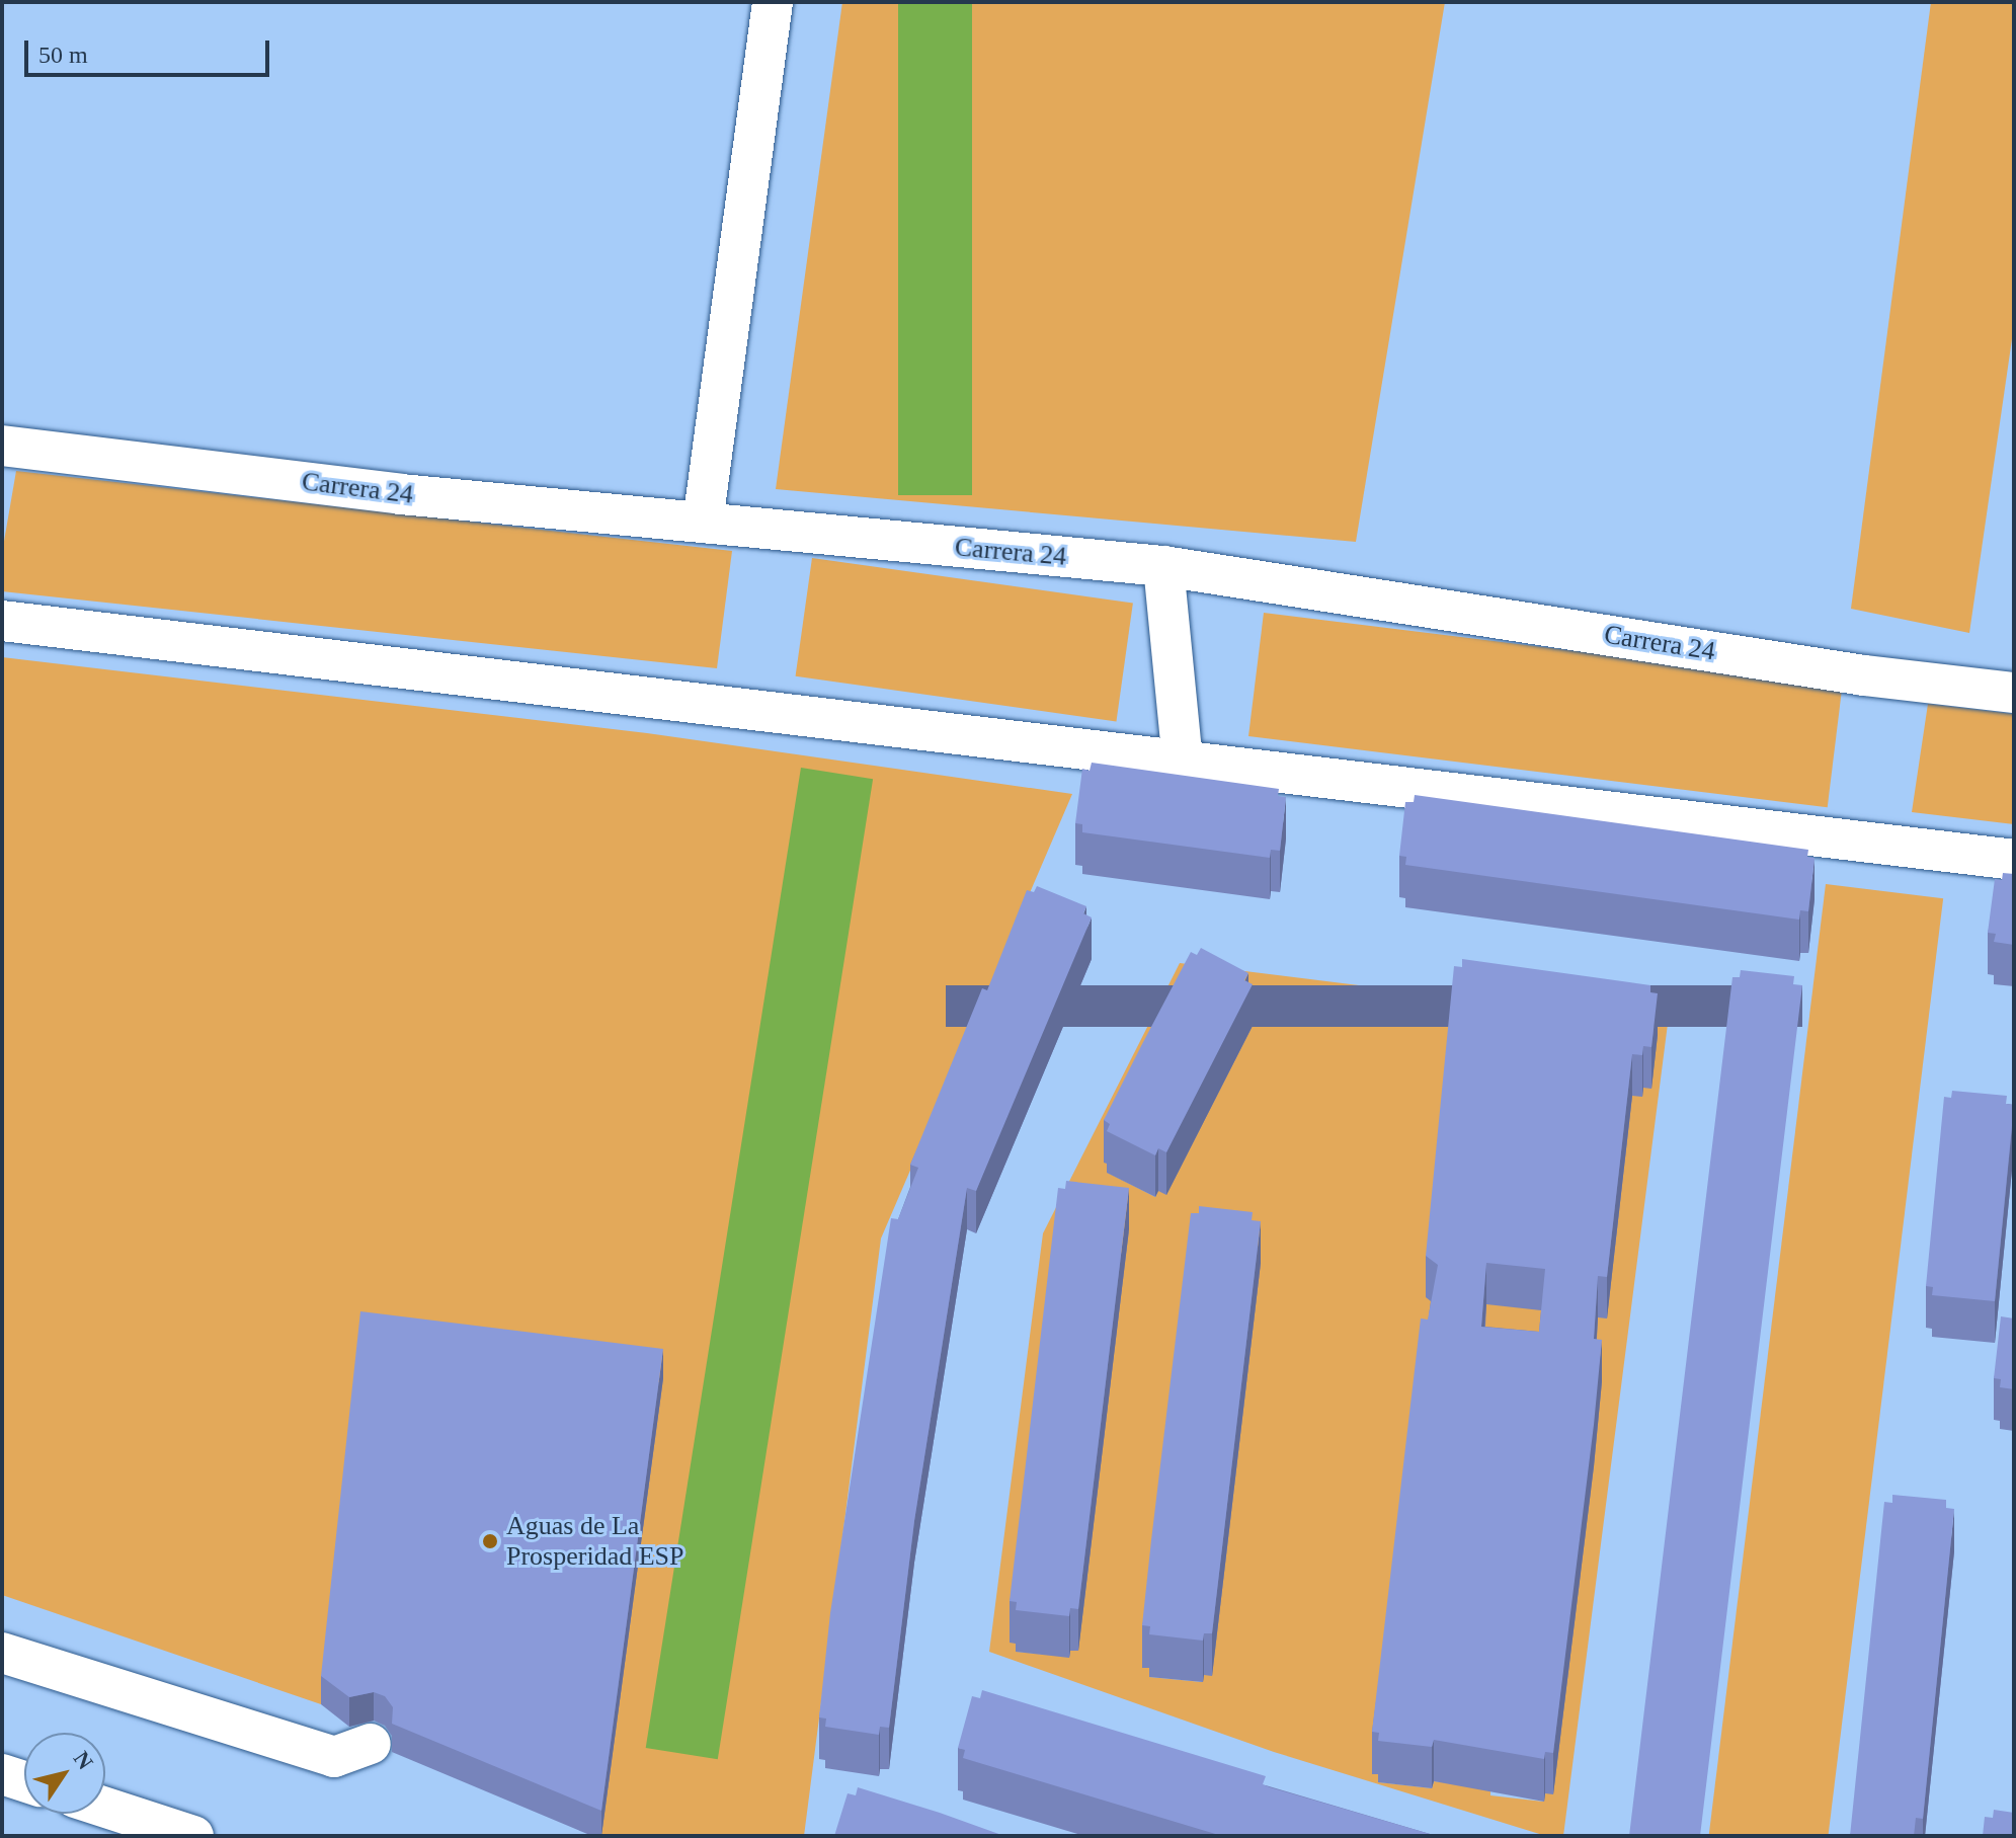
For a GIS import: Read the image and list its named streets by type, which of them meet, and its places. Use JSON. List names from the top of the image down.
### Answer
{
  "streets": {
    "street": ["Carrera 24"]
  },
  "places": ["Aguas de La Prosperidad ESP"],
  "scale_bar": "50 m",
  "north": "top right"
}
